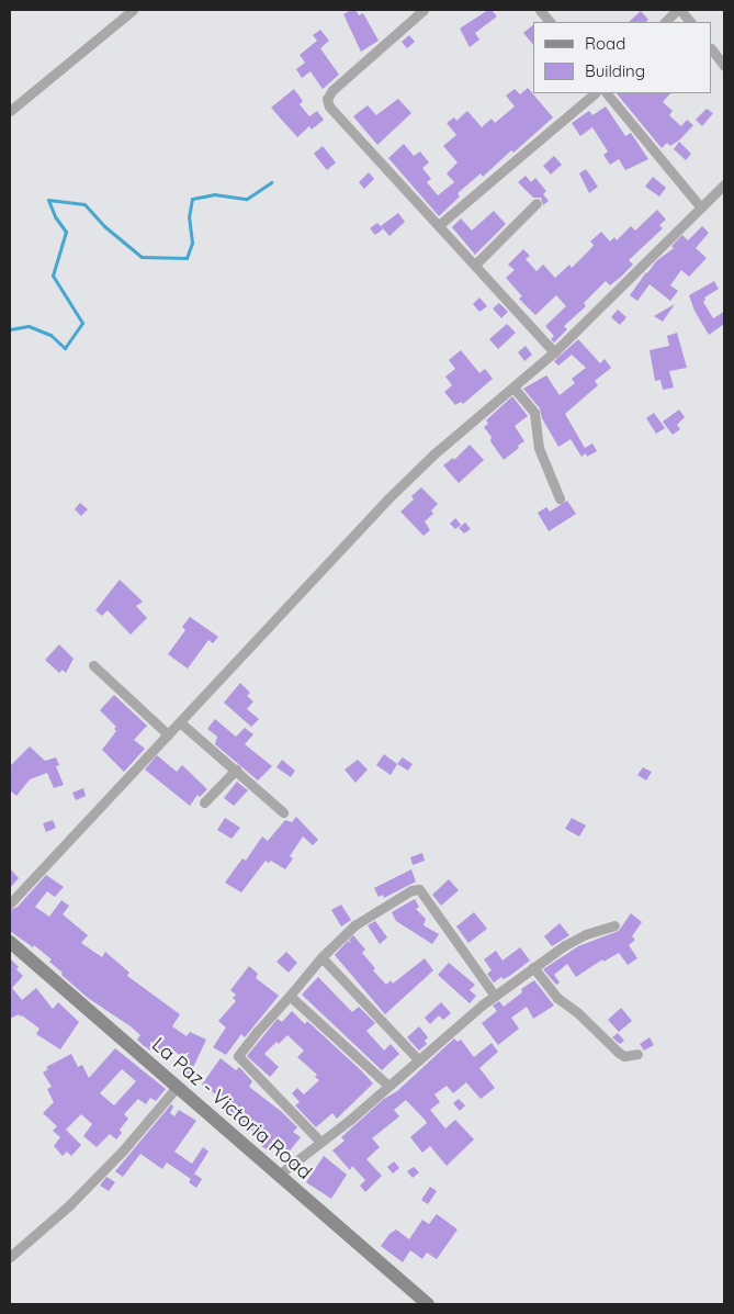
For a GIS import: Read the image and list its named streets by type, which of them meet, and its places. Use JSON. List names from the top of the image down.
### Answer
{
  "streets": {
    "main road": ["La Paz - Victoria Road"]
  },
  "legend": ["Road", "Building"]
}
